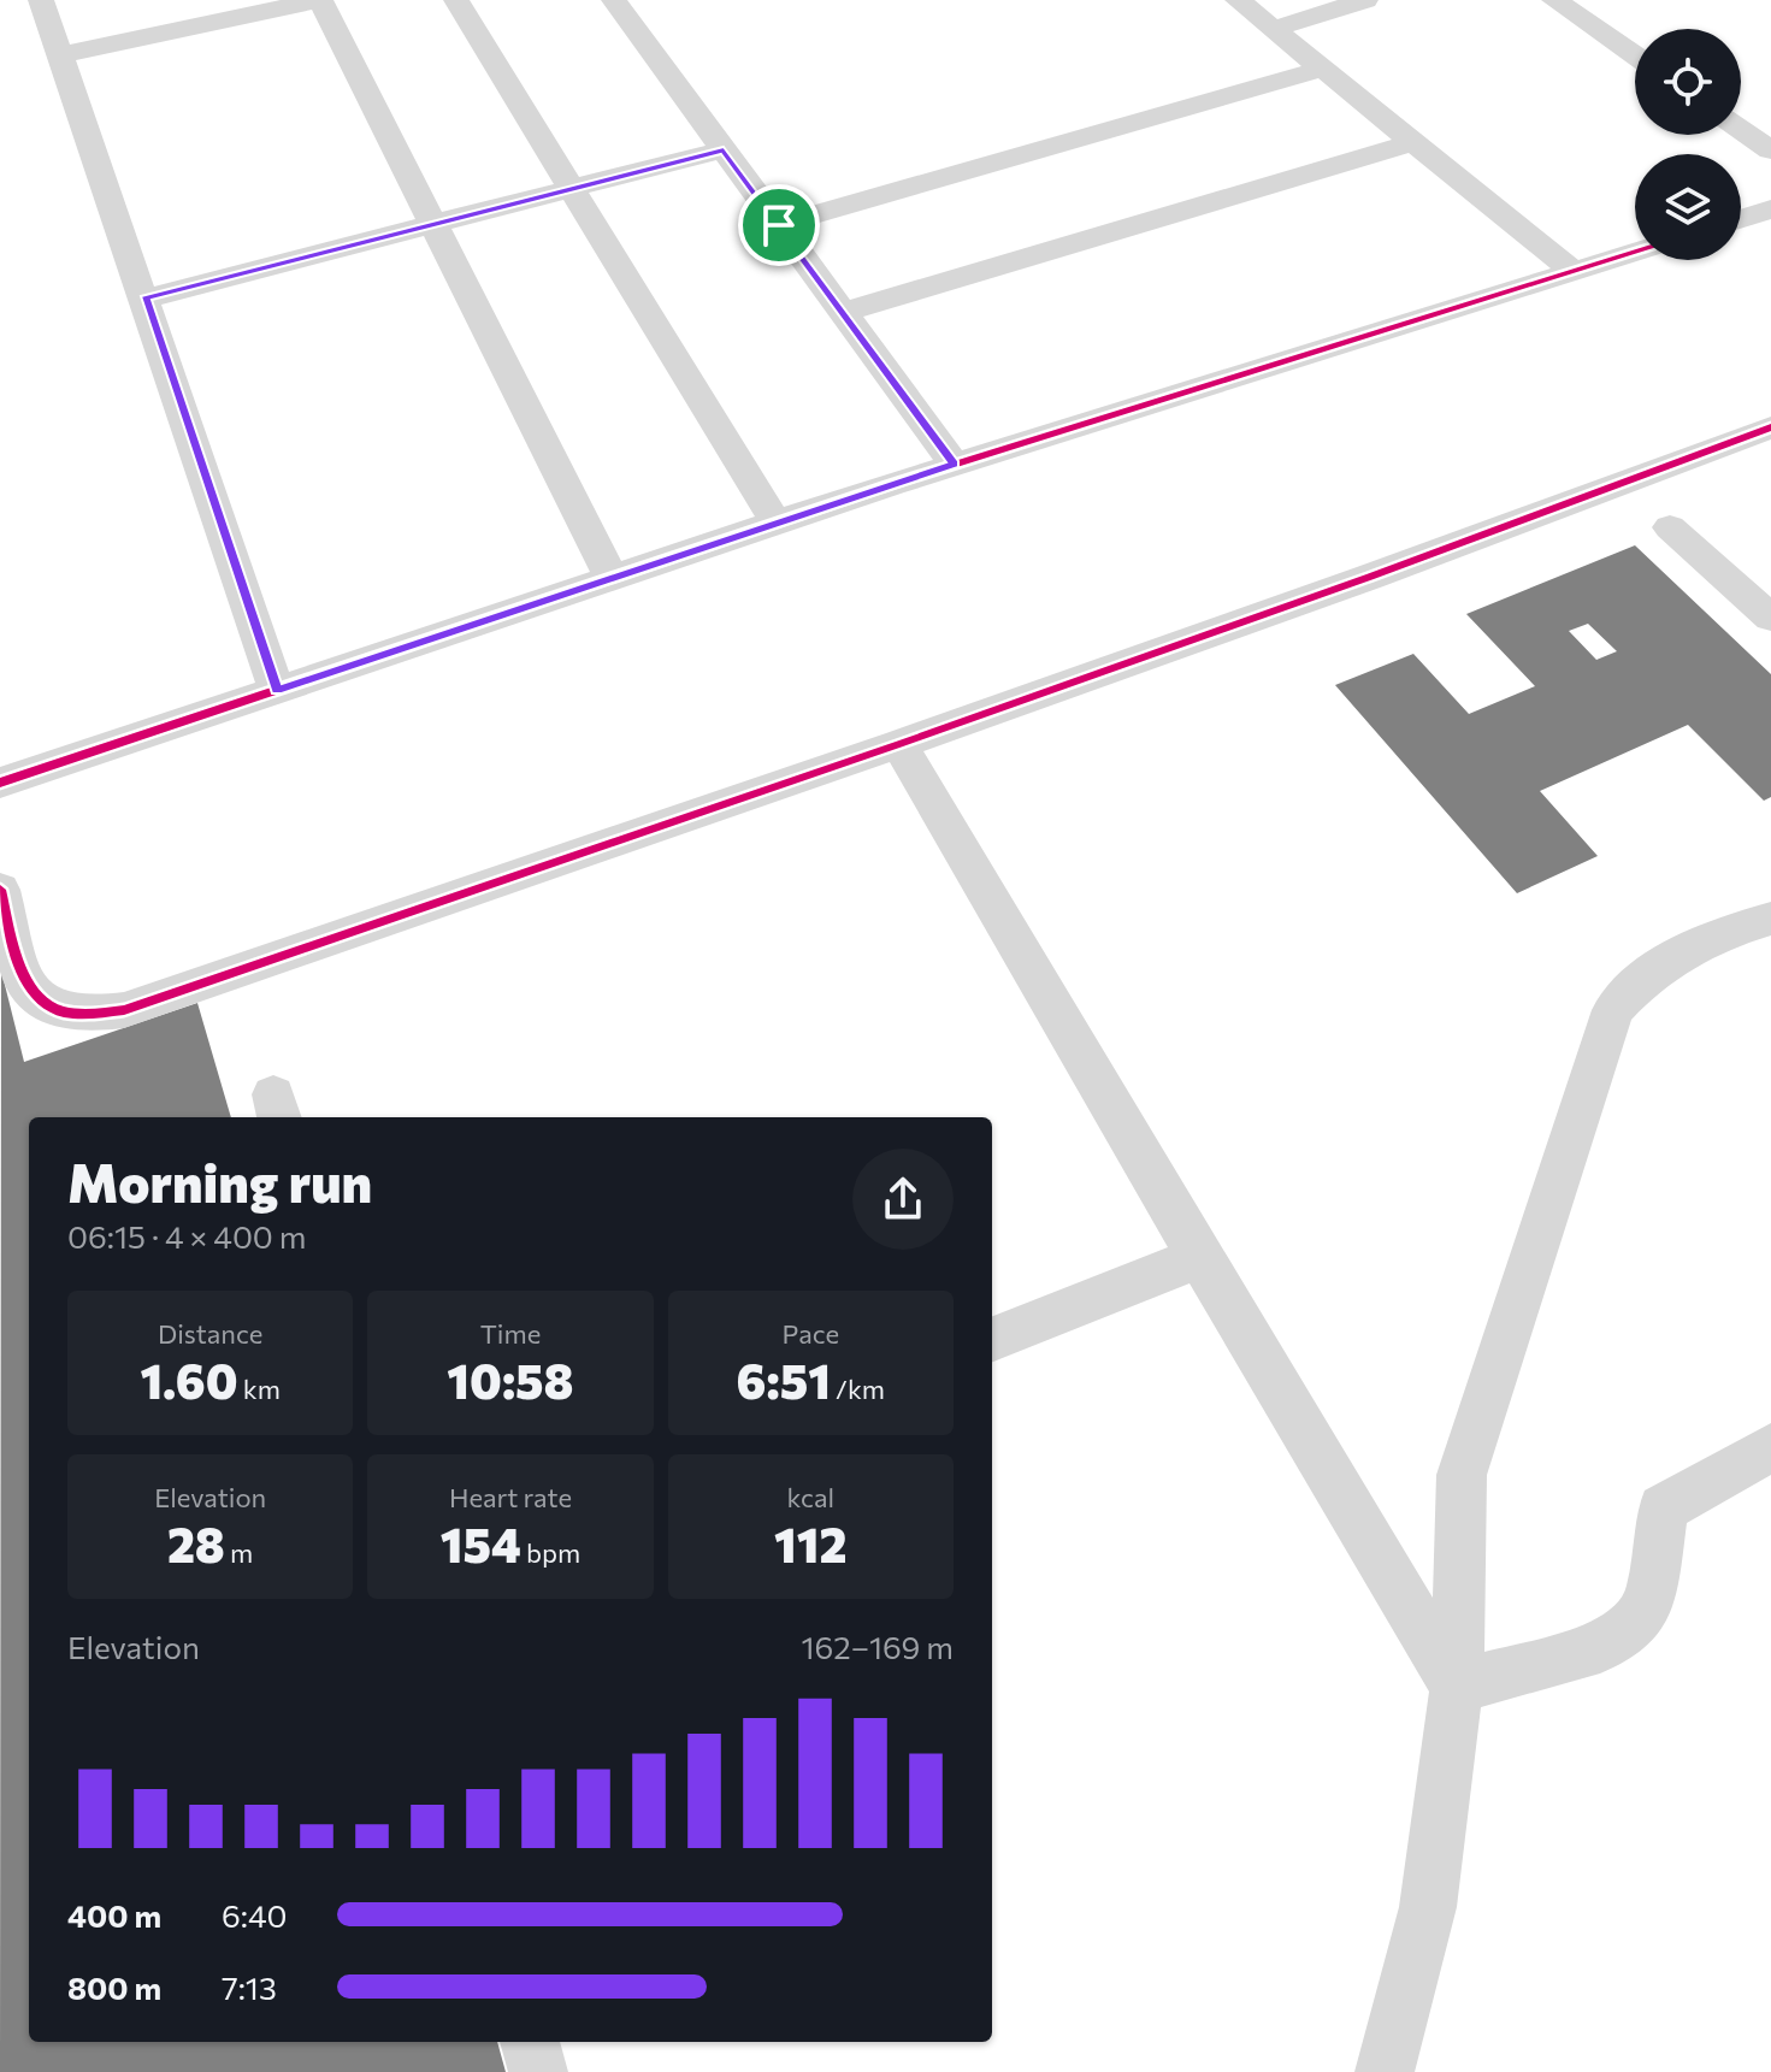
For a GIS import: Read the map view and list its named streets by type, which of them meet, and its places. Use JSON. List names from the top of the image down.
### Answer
{
  "page": {
    "heading": ["Morning run", "06:15 · 4 × 400 m"],
    "stats": [
      ["Distance", "1.60 km"],
      ["Time", "10:58"],
      ["Pace", "6:51 /km"],
      ["Elevation", "28 m"],
      ["Heart rate", "154 bpm"],
      ["kcal", "112"]
    ],
    "chart": ["Elevation", "162–169 m"],
    "list": [
      {
        "name": "400 m",
        "note": "6:40"
      },
      {
        "name": "800 m",
        "note": "7:13"
      }
    ]
  }
}
